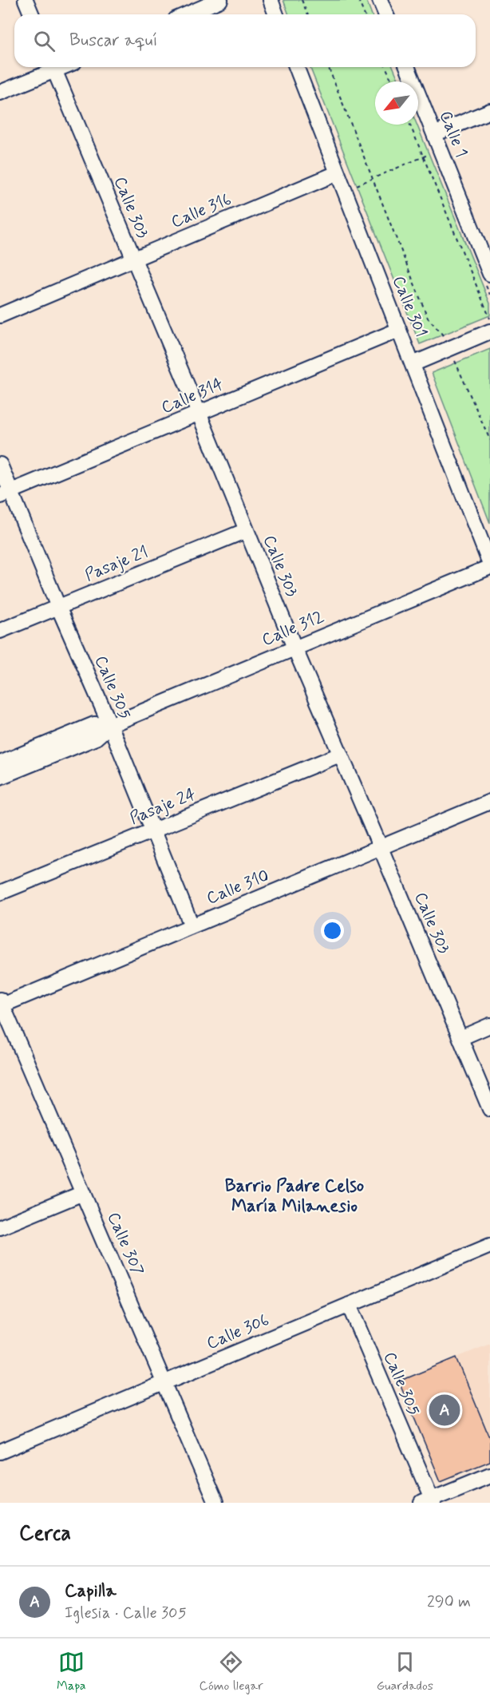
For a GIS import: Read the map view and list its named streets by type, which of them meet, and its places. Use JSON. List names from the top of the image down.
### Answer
{
  "streets": {
    "street": [
      "Calle 1",
      "Calle 303",
      "Calle 316",
      "Calle 301",
      "Calle 314",
      "Pasaje 21",
      "Calle 312",
      "Calle 305",
      "Pasaje 24",
      "Calle 310",
      "Calle 307",
      "Calle 306"
    ]
  },
  "crossings": [
    ["Calle 303", "Calle 316"],
    ["Calle 303", "Calle 314"],
    ["Calle 303", "Pasaje 21"],
    ["Calle 303", "Calle 312"],
    ["Calle 303", "Pasaje 24"],
    ["Calle 303", "Calle 310"],
    ["Calle 316", "Calle 301"],
    ["Calle 301", "Calle 314"],
    ["Calle 301", "Calle 312"],
    ["Calle 314", "Calle 305"],
    ["Pasaje 21", "Calle 305"],
    ["Calle 312", "Calle 305"],
    ["Calle 305", "Pasaje 24"],
    ["Calle 305", "Calle 310"],
    ["Calle 305", "Calle 306"],
    ["Calle 310", "Calle 307"],
    ["Calle 307", "Calle 306"]
  ],
  "districts": ["Barrio Padre Celso María Milanesio"],
  "north": "bottom left",
  "page": {
    "search": "Buscar aquí",
    "pins": "A",
    "heading": "Cerca",
    "list": [
      {
        "mark": "A",
        "name": "Capilla",
        "note": "Iglesia · Calle 305",
        "value": "290 m"
      }
    ],
    "nav": ["Mapa", "Cómo llegar", "Guardados"]
  }
}
